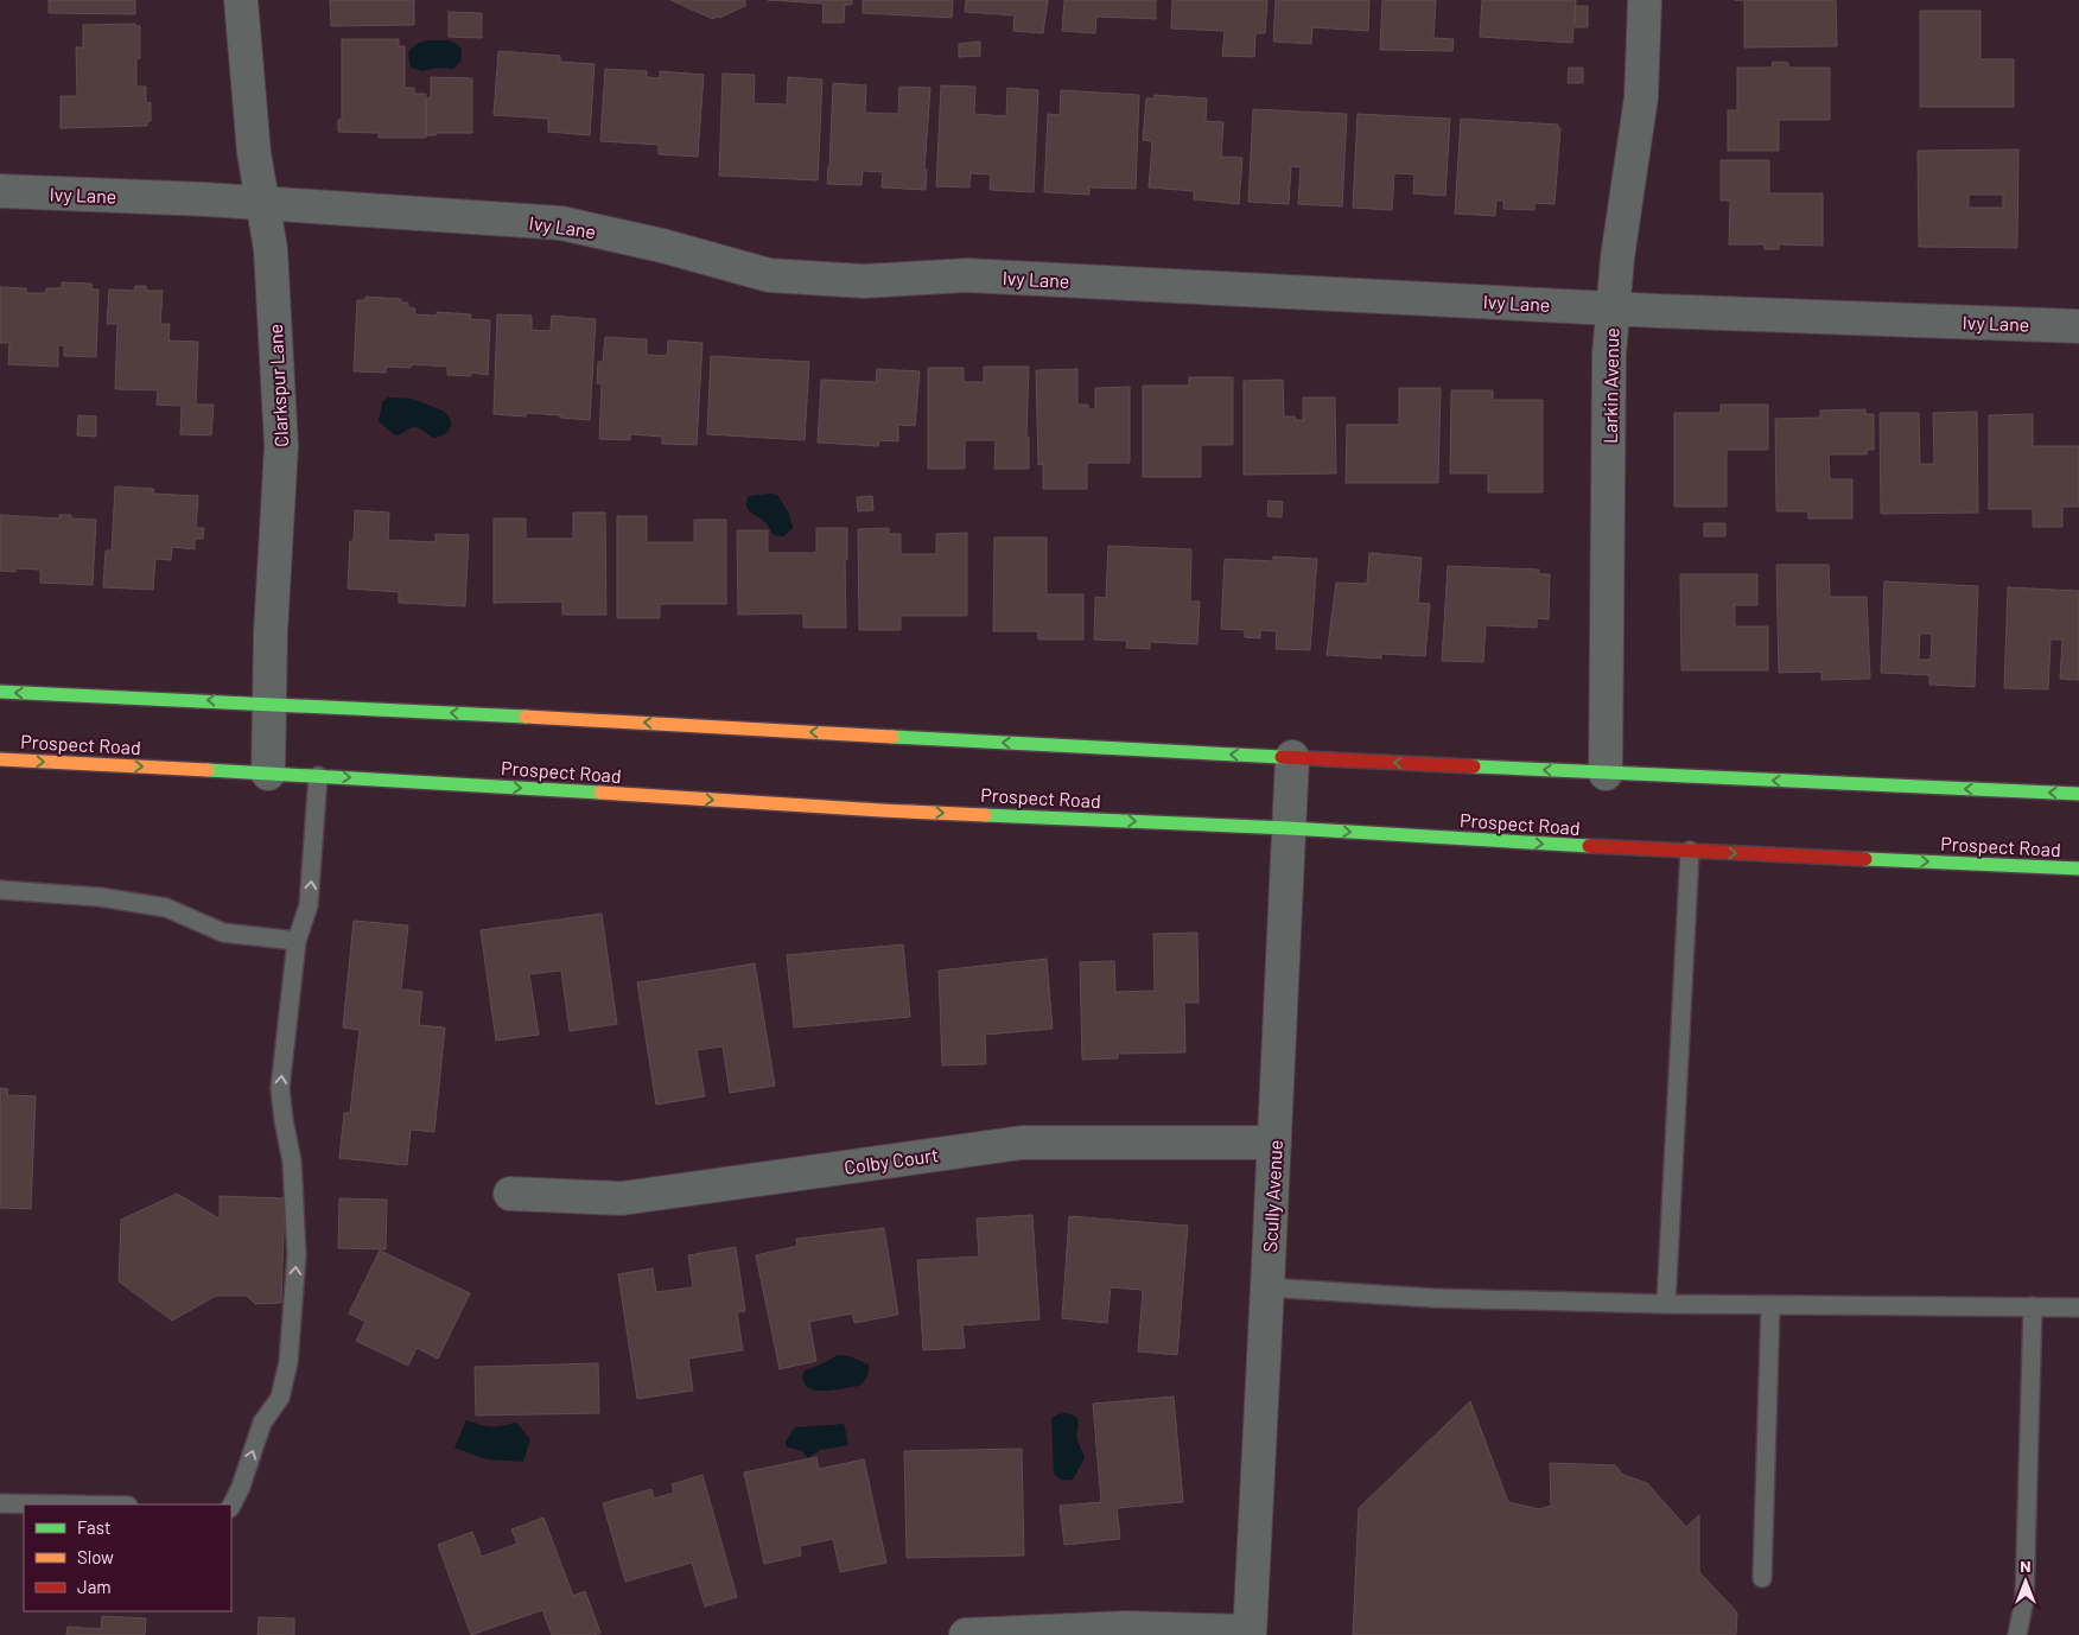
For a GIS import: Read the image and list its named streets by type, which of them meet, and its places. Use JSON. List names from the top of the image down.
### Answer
{
  "streets": {
    "main road": ["Prospect Road"],
    "street": [
      "Ivy Lane",
      "Clarkspur Lane",
      "Larkin Avenue",
      "Colby Court",
      "Scully Avenue"
    ]
  },
  "crossings": [
    ["Ivy Lane", "Clarkspur Lane"],
    ["Ivy Lane", "Larkin Avenue"],
    ["Clarkspur Lane", "Prospect Road"],
    ["Prospect Road", "Scully Avenue"],
    ["Colby Court", "Scully Avenue"]
  ],
  "legend": ["Fast", "Slow", "Jam"],
  "north": "top"
}
